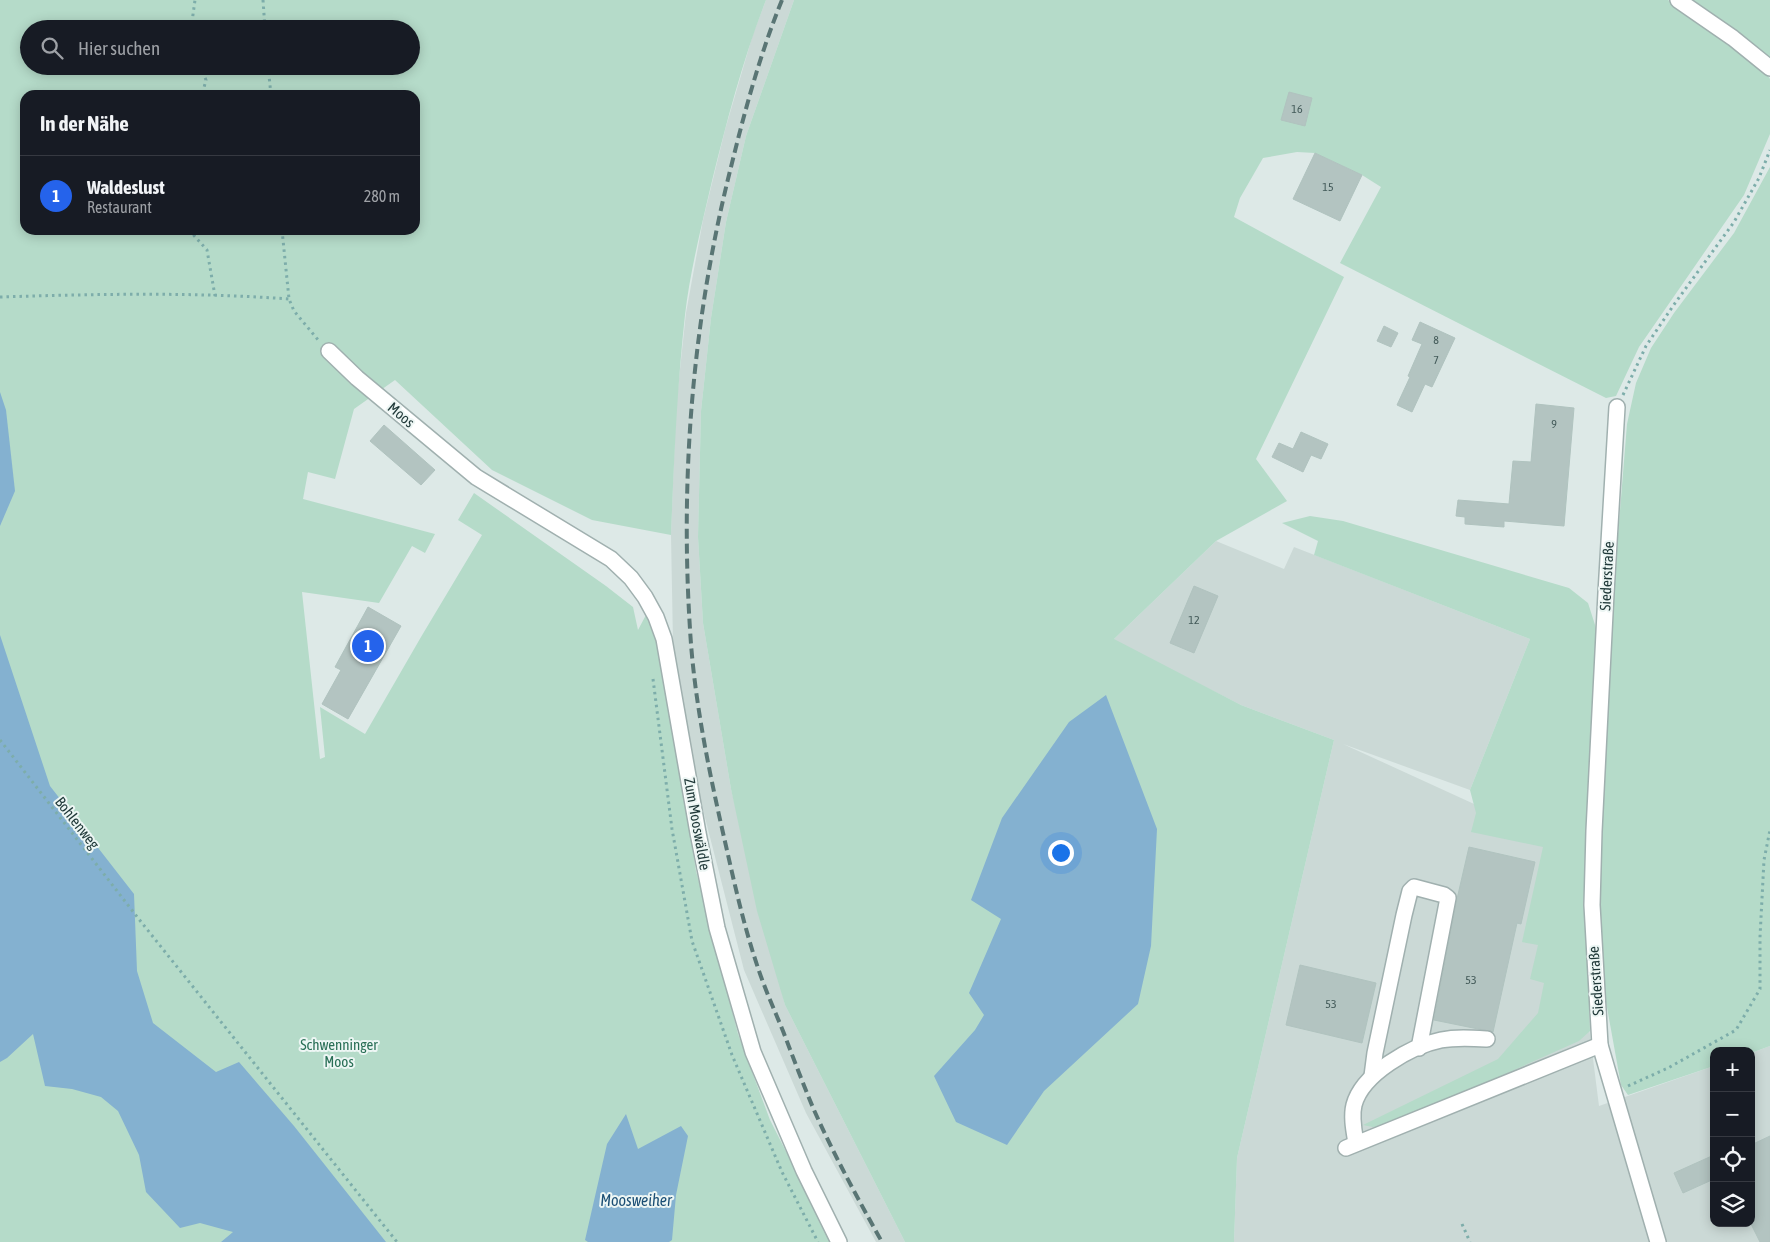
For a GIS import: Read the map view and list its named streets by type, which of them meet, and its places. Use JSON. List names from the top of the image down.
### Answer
{
  "streets": {
    "street": ["Moos", "Siederstraße", "Zum Mooswäldle"],
    "path": ["Bohlenweg"]
  },
  "crossings": [
    ["Moos", "Zum Mooswäldle"]
  ],
  "water": ["Moosweiher"],
  "parks": ["Schwenninger Moos"],
  "house_numbers": [
    "16",
    "15",
    "8",
    "7",
    "9",
    "12",
    "53",
    "53"
  ],
  "page": {
    "search": "Hier suchen",
    "heading": "In der Nähe",
    "list": [
      {
        "mark": "1",
        "name": "Waldeslust",
        "note": "Restaurant",
        "value": "280 m"
      }
    ],
    "pins": "1",
    "map_buttons": ["+", "−"]
  }
}
